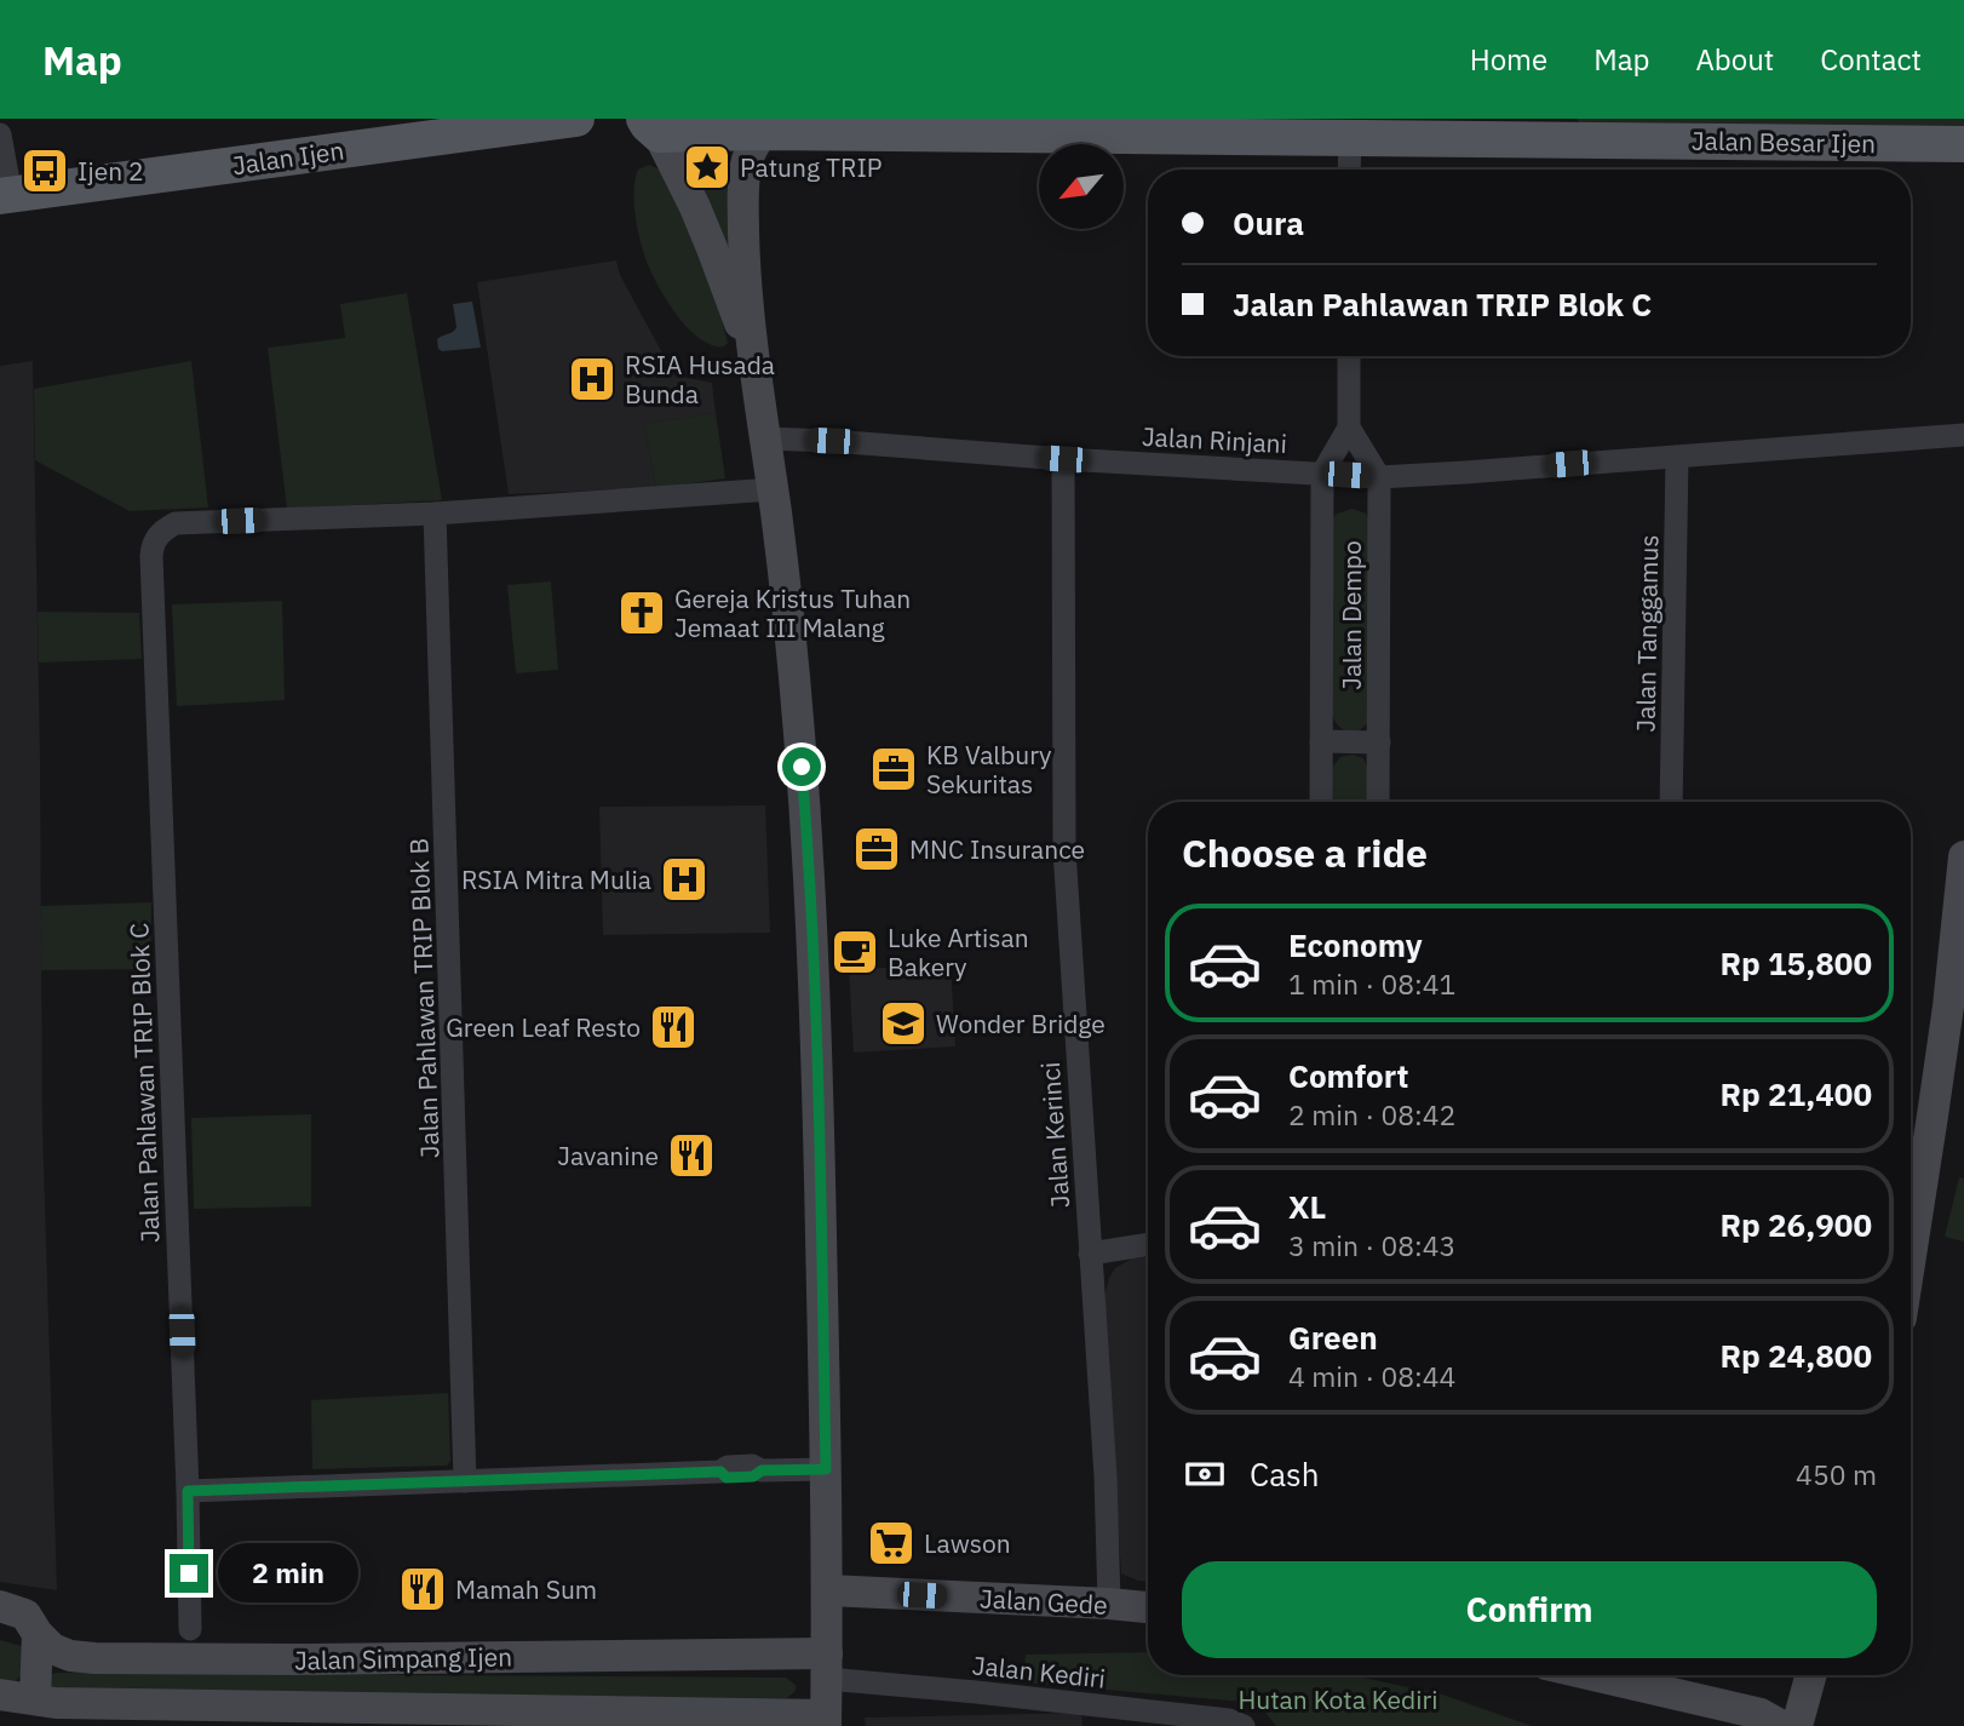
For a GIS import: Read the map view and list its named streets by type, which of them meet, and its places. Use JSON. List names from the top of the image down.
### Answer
{
  "streets": {
    "main road": [
      "Jalan Besar Ijen",
      "Jalan Ijen",
      "Jalan Gede",
      "Jalan Simpang Ijen"
    ],
    "street": [
      "Jalan Rinjani",
      "Jalan Dempo",
      "Jalan Tanggamus",
      "Jalan Pahlawan TRIP Blok B",
      "Jalan Pahlawan TRIP Blok C",
      "Jalan Kerinci",
      "Jalan Kediri"
    ]
  },
  "crossings": [
    ["Jalan Rinjani", "Jalan Dempo"],
    ["Jalan Rinjani", "Jalan Tanggamus"],
    ["Jalan Rinjani", "Jalan Kerinci"],
    ["Jalan Pahlawan TRIP Blok B", "Jalan Pahlawan TRIP Blok C"],
    ["Jalan Kerinci", "Jalan Gede"],
    ["Jalan Simpang Ijen", "Jalan Kediri"]
  ],
  "parks": ["Hutan Kota Kediri"],
  "places": {
    "place": ["Patung TRIP"],
    "bus stop": ["Ijen 2"],
    "hospital": ["RSIA Husada Bunda", "RSIA Mitra Mulia"],
    "church": ["Gereja Kristus Tuhan Jemaat III Malang"],
    "office": ["KB Valbury Sekuritas", "MNC Insurance"],
    "cafe": ["Luke Artisan Bakery"],
    "school or university": ["Wonder Bridge"],
    "restaurant": ["Green Leaf Resto", "Javanine", "Mamah Sum"],
    "supermarket": ["Lawson"]
  },
  "north": "bottom left",
  "page": {
    "header": "Map",
    "nav": [
      "Home",
      "Map",
      "About",
      "Contact"
    ],
    "banner": ["Oura", "Jalan Pahlawan TRIP Blok C"],
    "heading": "Choose a ride",
    "list": [
      {
        "name": "Economy",
        "note": "1 min · 08:41",
        "value": "Rp 15,800"
      },
      {
        "name": "Comfort",
        "note": "2 min · 08:42",
        "value": "Rp 21,400"
      },
      {
        "name": "XL",
        "note": "3 min · 08:43",
        "value": "Rp 26,900"
      },
      {
        "name": "Green",
        "note": "4 min · 08:44",
        "value": "Rp 24,800"
      }
    ],
    "pay": ["Cash", "450 m"],
    "bubble": "2 min",
    "buttons": "Confirm"
  }
}
